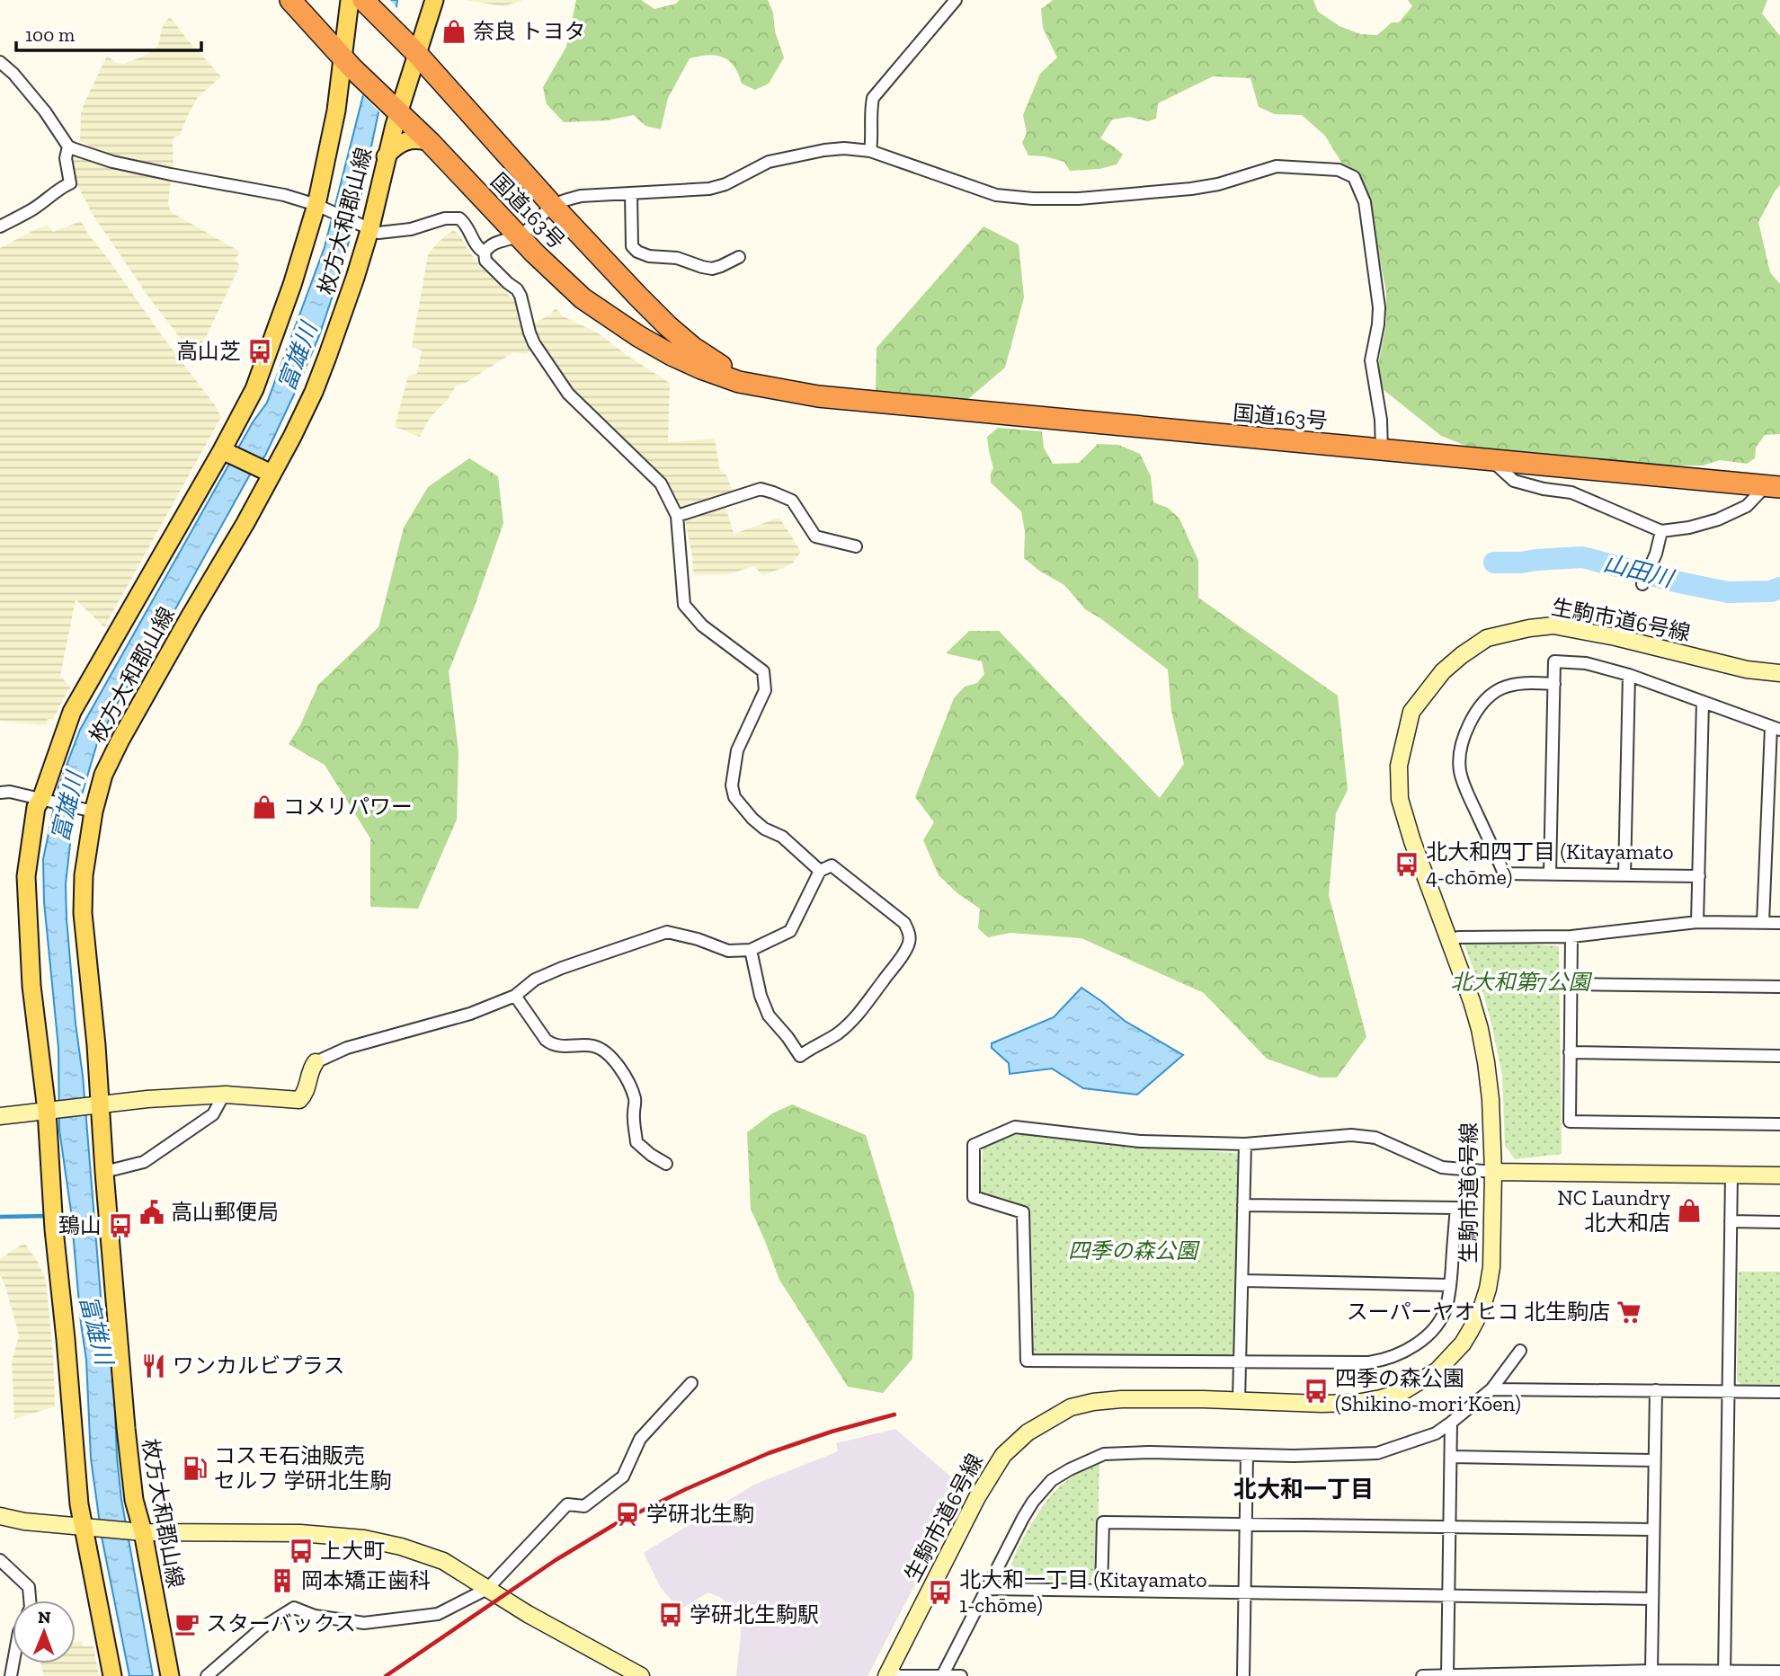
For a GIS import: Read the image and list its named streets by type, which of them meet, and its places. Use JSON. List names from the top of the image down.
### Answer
{
  "streets": {
    "highway": ["国道163号"],
    "main road": ["枚方大和郡山線"],
    "street": ["生駒市道6号線"]
  },
  "crossings": [
    ["国道163号", "枚方大和郡山線"]
  ],
  "districts": ["北大和一丁目"],
  "water": ["富雄川", "山田川"],
  "parks": ["北大和第7公園", "四季の森公園"],
  "places": {
    "shop": ["奈良 トヨタ", "コメリパワー", "NC Laundry 北大和店"],
    "bus stop": [
      "高山芝",
      "北大和四丁目 (Kitayamato 4-chōme)",
      "鵄山",
      "四季の森公園 (Shikino-mori Kōen)",
      "上大町",
      "北大和一丁目 (Kitayamato 1-chōme)",
      "学研北生駒駅"
    ],
    "public building": ["高山郵便局"],
    "supermarket": ["スーパーヤオヒコ 北生駒店"],
    "restaurant": ["ワンカルビプラス"],
    "fuel station": ["コスモ石油販売 セルフ 学研北生駒"],
    "station": ["学研北生駒"],
    "building": ["岡本矯正歯科"],
    "cafe": ["スターバックス"]
  },
  "scale_bar": "100 m",
  "north": "top"
}
